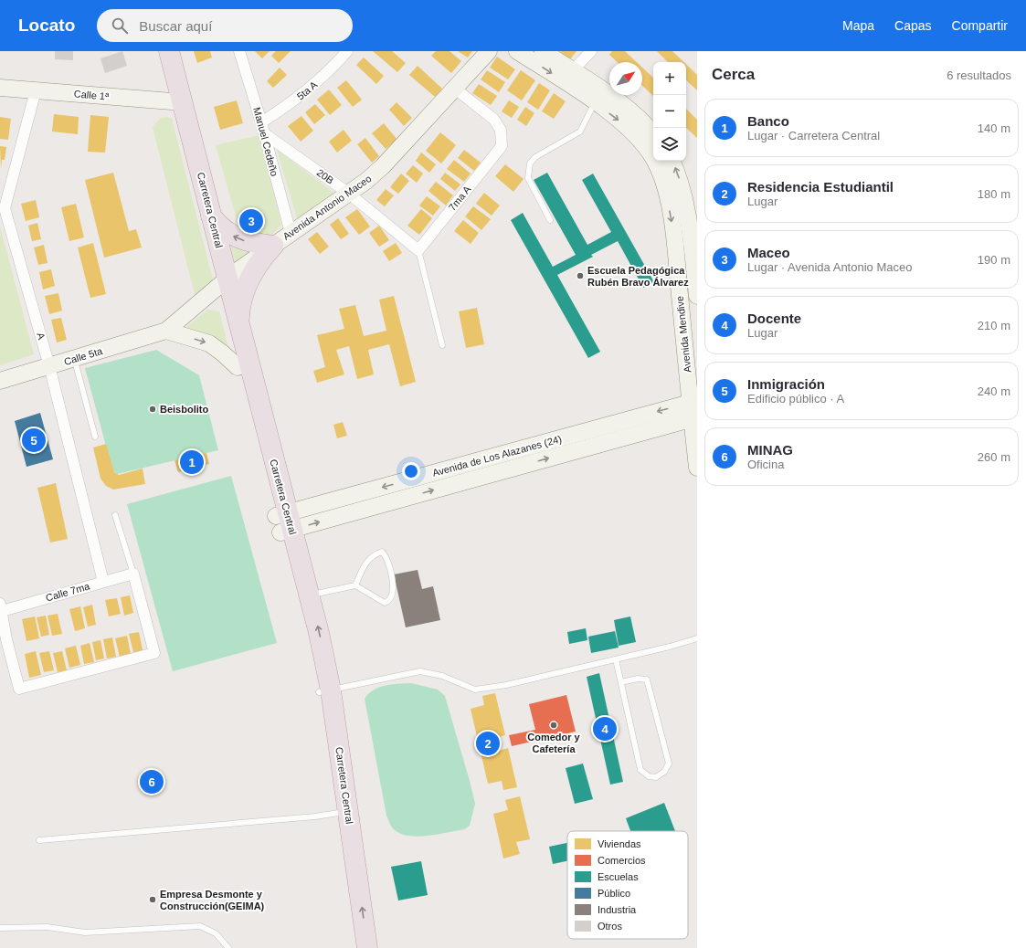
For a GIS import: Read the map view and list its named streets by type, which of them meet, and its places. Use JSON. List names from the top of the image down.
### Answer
{
  "streets": {
    "highway": ["Carretera Central"],
    "street": [
      "5ta A",
      "Calle 1ª",
      "Manuel Cedeño",
      "20B",
      "7ma A",
      "Avenida Antonio Maceo",
      "Avenida Mendive",
      "A",
      "Calle 5ta",
      "Avenida de Los Alazanes (24)",
      "Calle 7ma"
    ]
  },
  "crossings": [
    ["5ta A", "Manuel Cedeño"],
    ["5ta A", "20B"],
    ["Calle 1ª", "Carretera Central"],
    ["Calle 1ª", "A"],
    ["Manuel Cedeño", "20B"],
    ["Manuel Cedeño", "Avenida Antonio Maceo"],
    ["20B", "7ma A"],
    ["20B", "Avenida Antonio Maceo"],
    ["7ma A", "Avenida Antonio Maceo"],
    ["Avenida Antonio Maceo", "Carretera Central"],
    ["Avenida Antonio Maceo", "Calle 5ta"],
    ["Carretera Central", "Avenida de Los Alazanes (24)"],
    ["Avenida Mendive", "Avenida de Los Alazanes (24)"],
    ["A", "Calle 5ta"],
    ["A", "Calle 7ma"]
  ],
  "places": [
    "Escuela Pedagógica Rubén Bravo Álvarez",
    "Beisbolito",
    "Comedor y Cafetería",
    "Empresa Desmonte y Construcción(GElMA)"
  ],
  "legend": [
    "Viviendas",
    "Comercios",
    "Escuelas",
    "Público",
    "Industria",
    "Otros"
  ],
  "north": "top right",
  "page": {
    "header": "Locato",
    "search": "Buscar aquí",
    "nav": ["Mapa", "Capas", "Compartir"],
    "heading": ["Cerca", "6 resultados"],
    "map_buttons": ["+", "−"],
    "list": [
      {
        "mark": "1",
        "name": "Banco",
        "note": "Lugar · Carretera Central",
        "value": "140 m"
      },
      {
        "mark": "2",
        "name": "Residencia Estudiantil",
        "note": "Lugar",
        "value": "180 m"
      },
      {
        "mark": "3",
        "name": "Maceo",
        "note": "Lugar · Avenida Antonio Maceo",
        "value": "190 m"
      },
      {
        "mark": "4",
        "name": "Docente",
        "note": "Lugar",
        "value": "210 m"
      },
      {
        "mark": "5",
        "name": "Inmigración",
        "note": "Edificio público · A",
        "value": "240 m"
      },
      {
        "mark": "6",
        "name": "MINAG",
        "note": "Oficina",
        "value": "260 m"
      }
    ],
    "pins": [
      "3",
      "5",
      "1",
      "4",
      "2",
      "6"
    ]
  }
}
